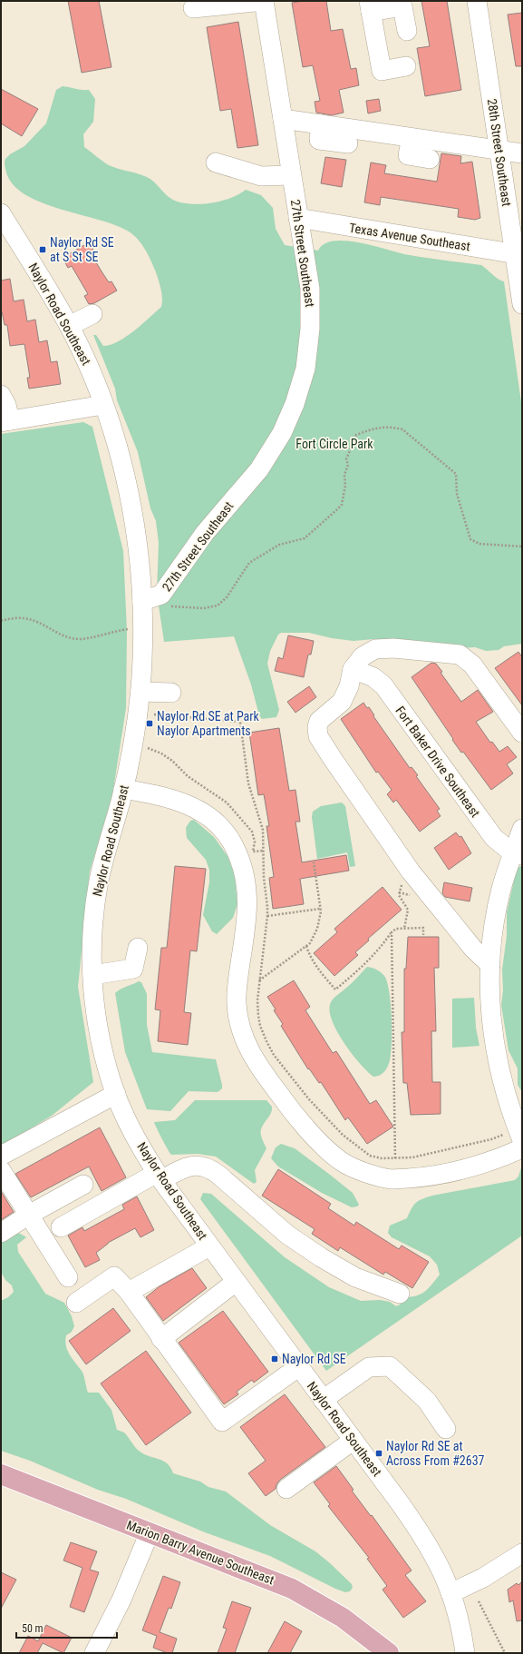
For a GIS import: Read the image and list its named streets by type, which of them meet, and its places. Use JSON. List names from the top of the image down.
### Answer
{
  "streets": {
    "main road": ["Marion Barry Avenue Southeast"],
    "street": [
      "28th Street Southeast",
      "Texas Avenue Southeast",
      "27th Street Southeast",
      "Naylor Road Southeast",
      "Fort Baker Drive Southeast"
    ]
  },
  "crossings": [
    ["28th Street Southeast", "Texas Avenue Southeast"],
    ["Texas Avenue Southeast", "27th Street Southeast"],
    ["27th Street Southeast", "Naylor Road Southeast"]
  ],
  "parks": ["Fort Circle Park"],
  "places": {
    "transit": [
      "Naylor Rd SE at S St SE",
      "Naylor Rd SE at Park Naylor Apartments",
      "Naylor Rd SE",
      "Naylor Rd SE at Across From #2637"
    ]
  },
  "scale_bar": "50 m"
}
